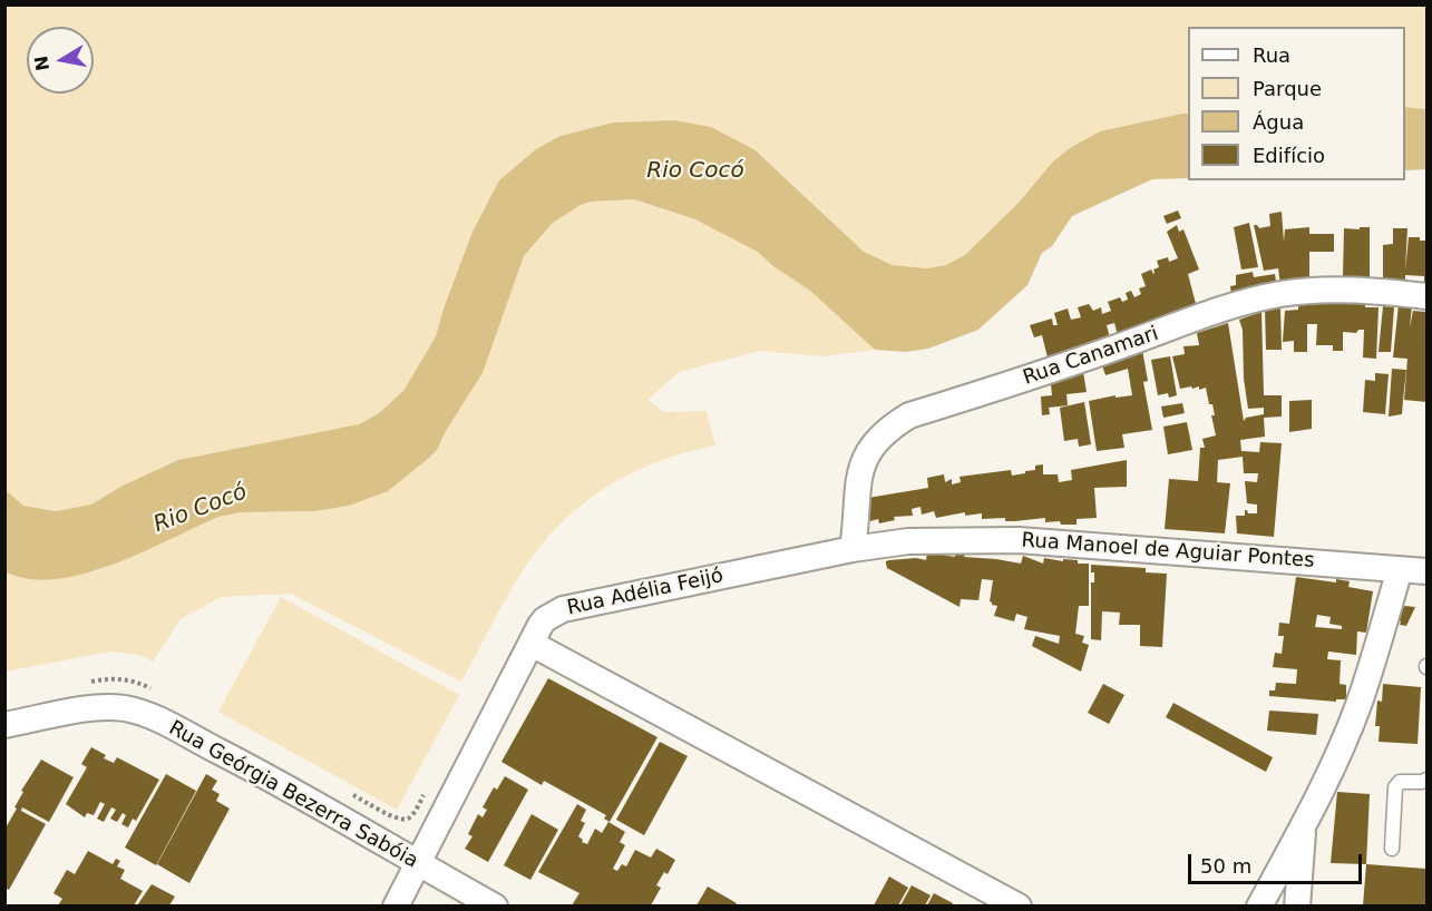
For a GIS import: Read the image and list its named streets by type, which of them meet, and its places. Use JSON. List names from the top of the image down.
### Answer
{
  "streets": {
    "street": [
      "Rua Canamari",
      "Rua Manoel de Aguiar Pontes",
      "Rua Adélia Feijó",
      "Rua Geórgia Bezerra Sabóia"
    ]
  },
  "crossings": [
    ["Rua Canamari", "Rua Adélia Feijó"],
    ["Rua Manoel de Aguiar Pontes", "Rua Adélia Feijó"],
    ["Rua Adélia Feijó", "Rua Geórgia Bezerra Sabóia"]
  ],
  "water": ["Rio Cocó"],
  "legend": [
    "Rua",
    "Parque",
    "Água",
    "Edifício"
  ],
  "scale_bar": "50 m",
  "north": "left"
}
